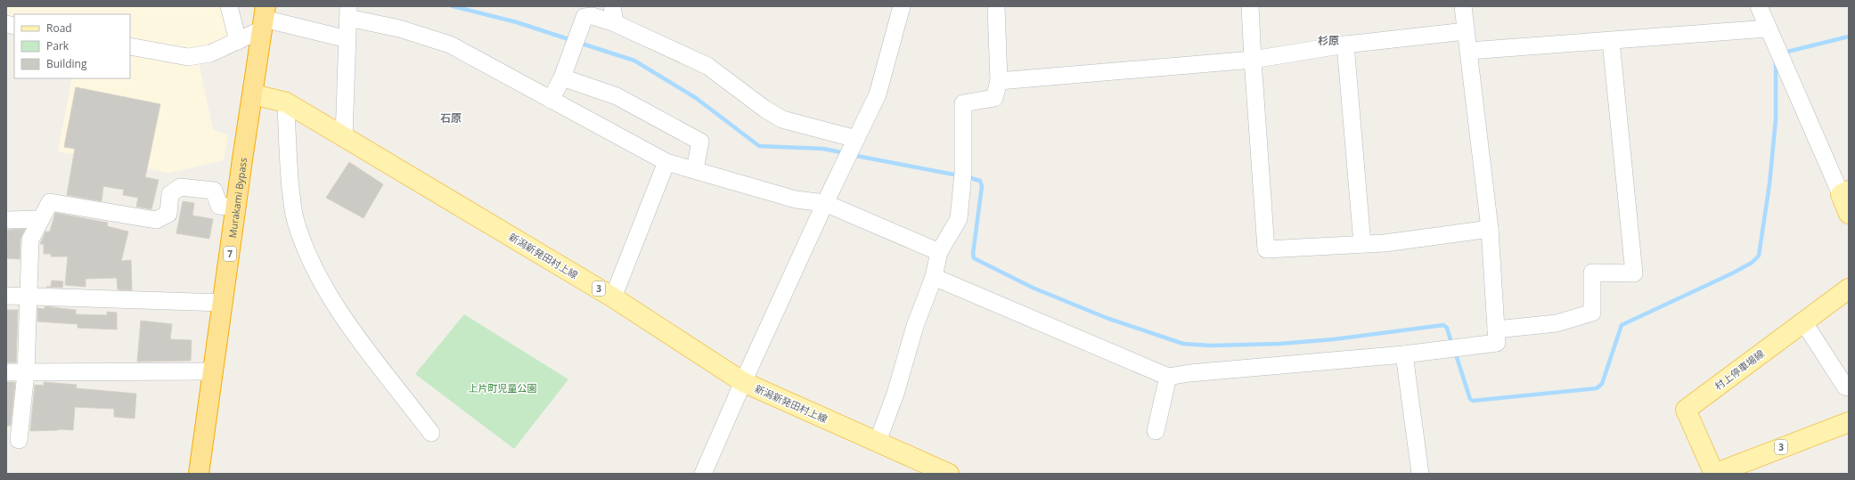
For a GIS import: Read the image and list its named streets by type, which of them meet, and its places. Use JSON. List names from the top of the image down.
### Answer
{
  "streets": {
    "highway": ["Murakami Bypass", "7"],
    "main road": ["新潟新発田村上線", "3", "村上停車場線"]
  },
  "crossings": [
    ["Murakami Bypass", "新潟新発田村上線"],
    ["3", "村上停車場線"]
  ],
  "districts": ["杉原", "石原"],
  "parks": ["上片町児童公園"],
  "legend": ["Road", "Park", "Building"]
}
